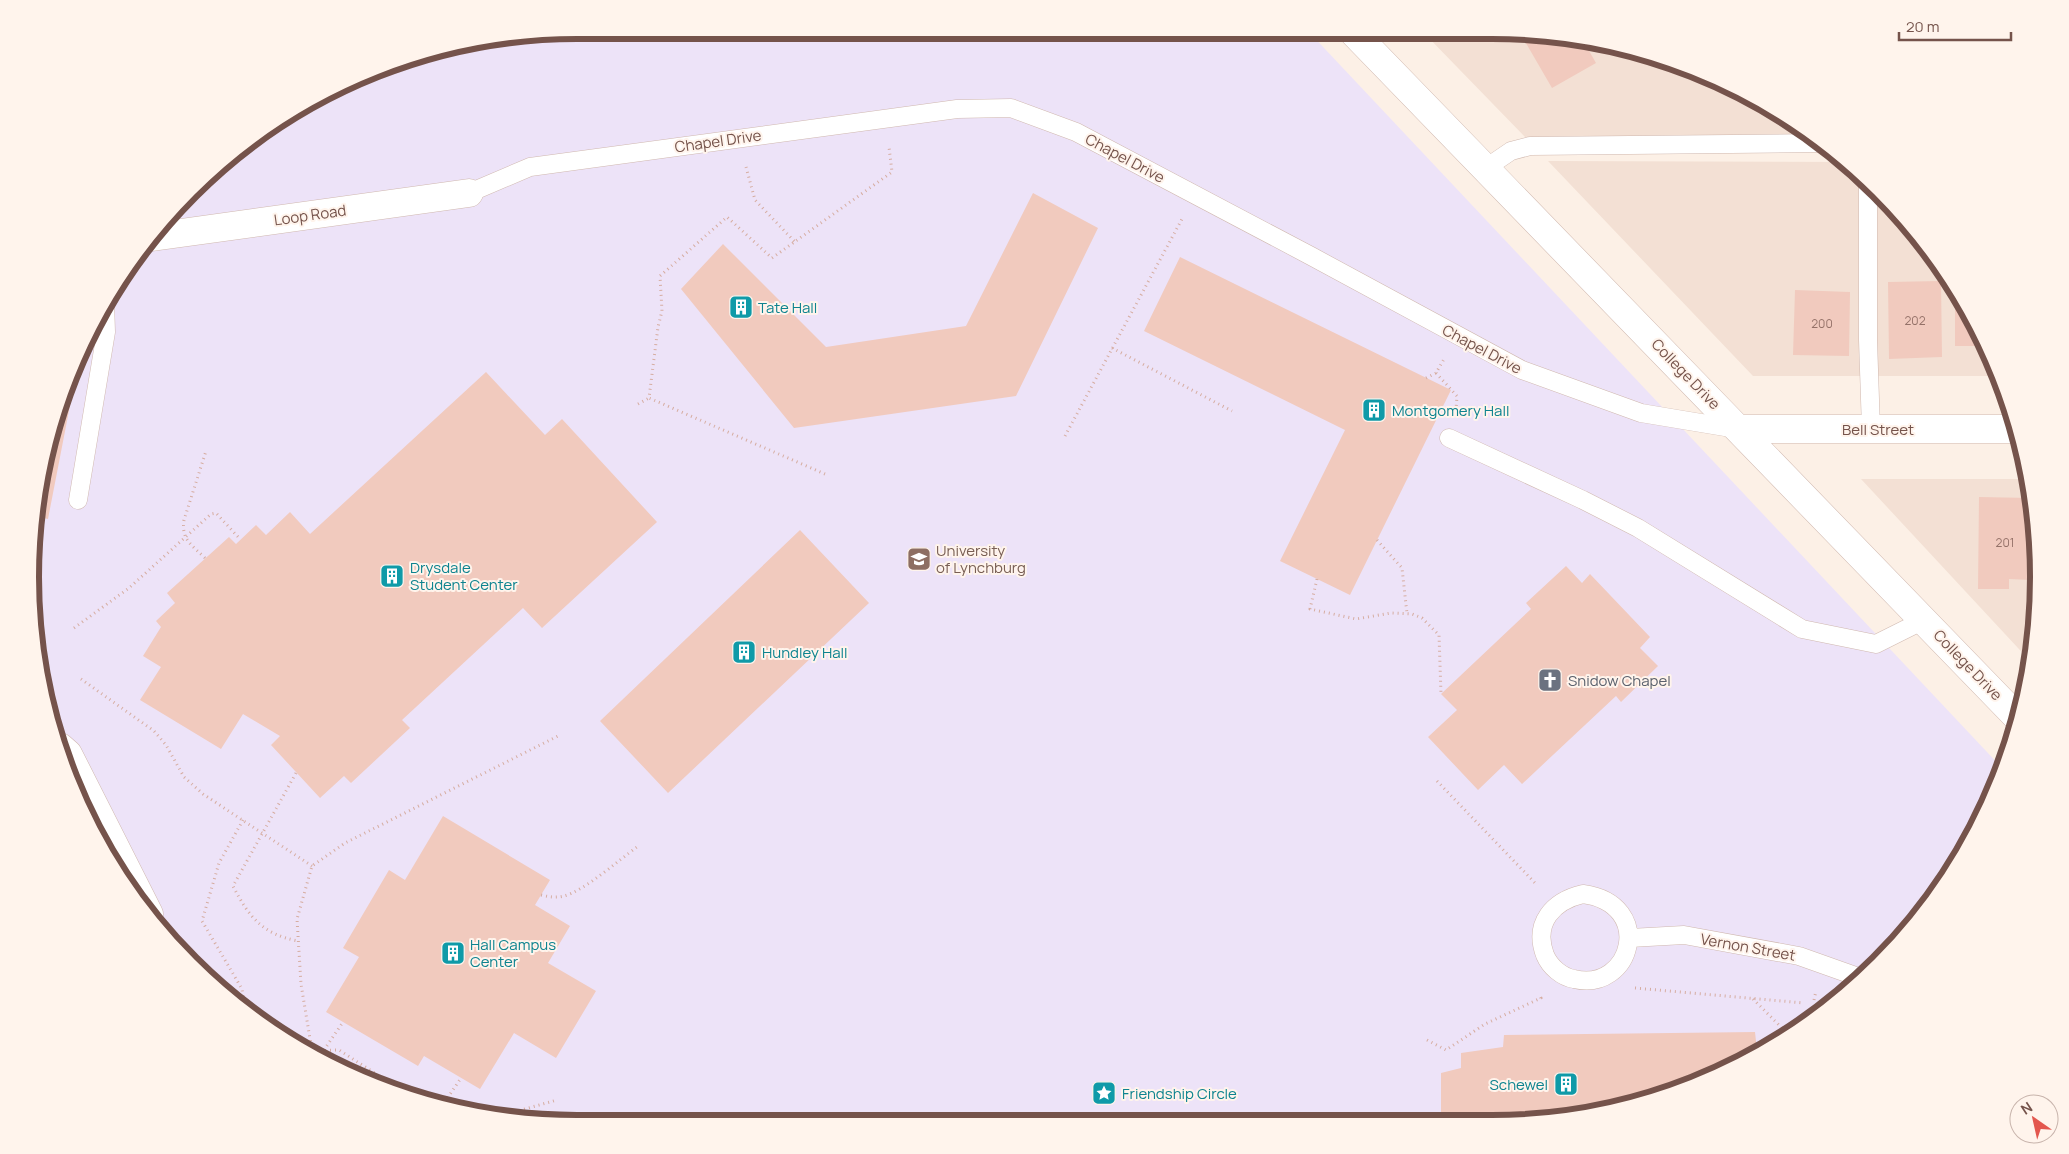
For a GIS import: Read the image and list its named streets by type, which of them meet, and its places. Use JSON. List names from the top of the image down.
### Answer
{
  "streets": {
    "street": ["Loop Road", "College Drive", "Bell Street"],
    "lane": ["Chapel Drive", "Vernon Street"]
  },
  "crossings": [
    ["Chapel Drive", "Loop Road"],
    ["Chapel Drive", "College Drive"],
    ["Chapel Drive", "Bell Street"],
    ["College Drive", "Bell Street"]
  ],
  "places": {
    "building": [
      "Tate Hall",
      "Montgomery Hall",
      "Drysdale Student Center",
      "Hundley Hall",
      "Hall Campus Center",
      "Schewel"
    ],
    "school or university": ["University of Lynchburg"],
    "church": ["Snidow Chapel"],
    "place": ["Friendship Circle"]
  },
  "house_numbers": ["202", "200", "201"],
  "scale_bar": "20 m",
  "north": "top left"
}
